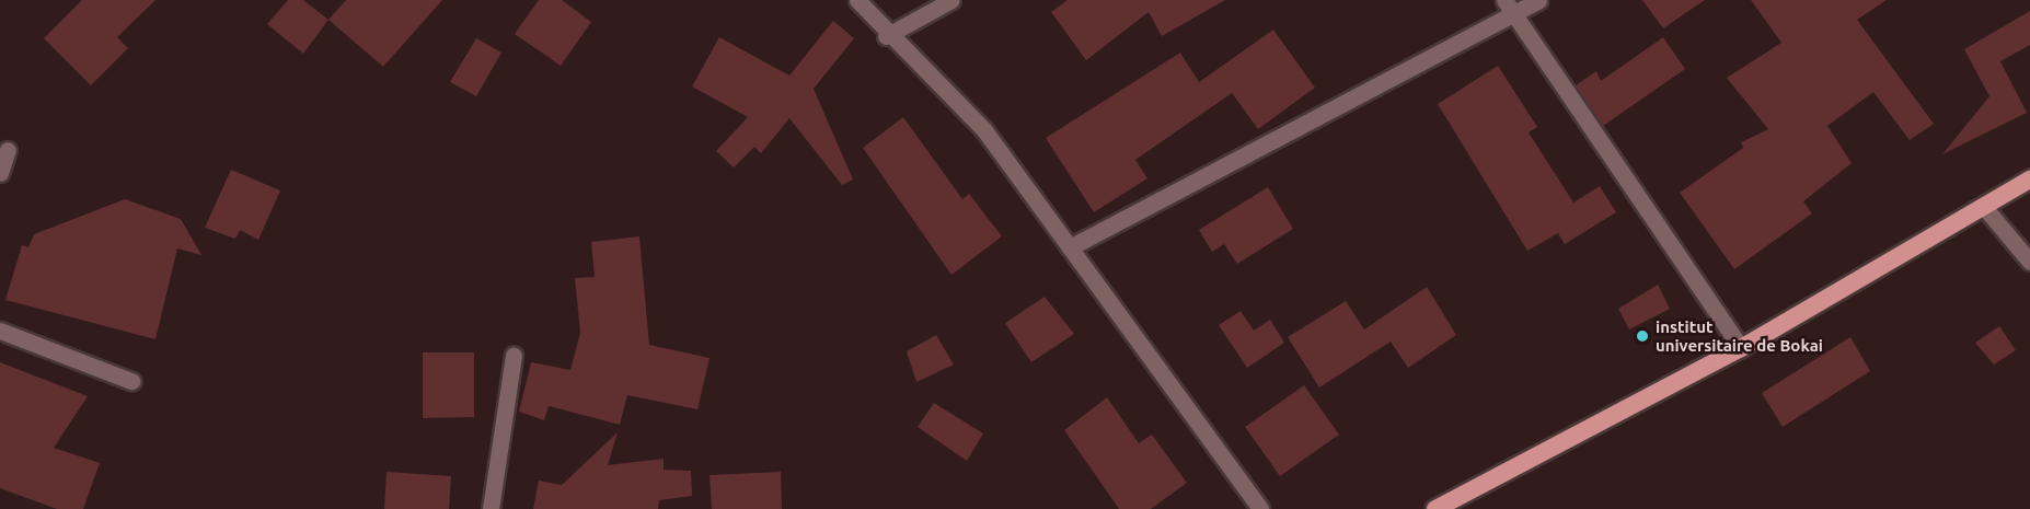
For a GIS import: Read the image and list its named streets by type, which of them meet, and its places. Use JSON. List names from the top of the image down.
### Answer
{
  "places": ["institut universitaire de Bokai"]
}
